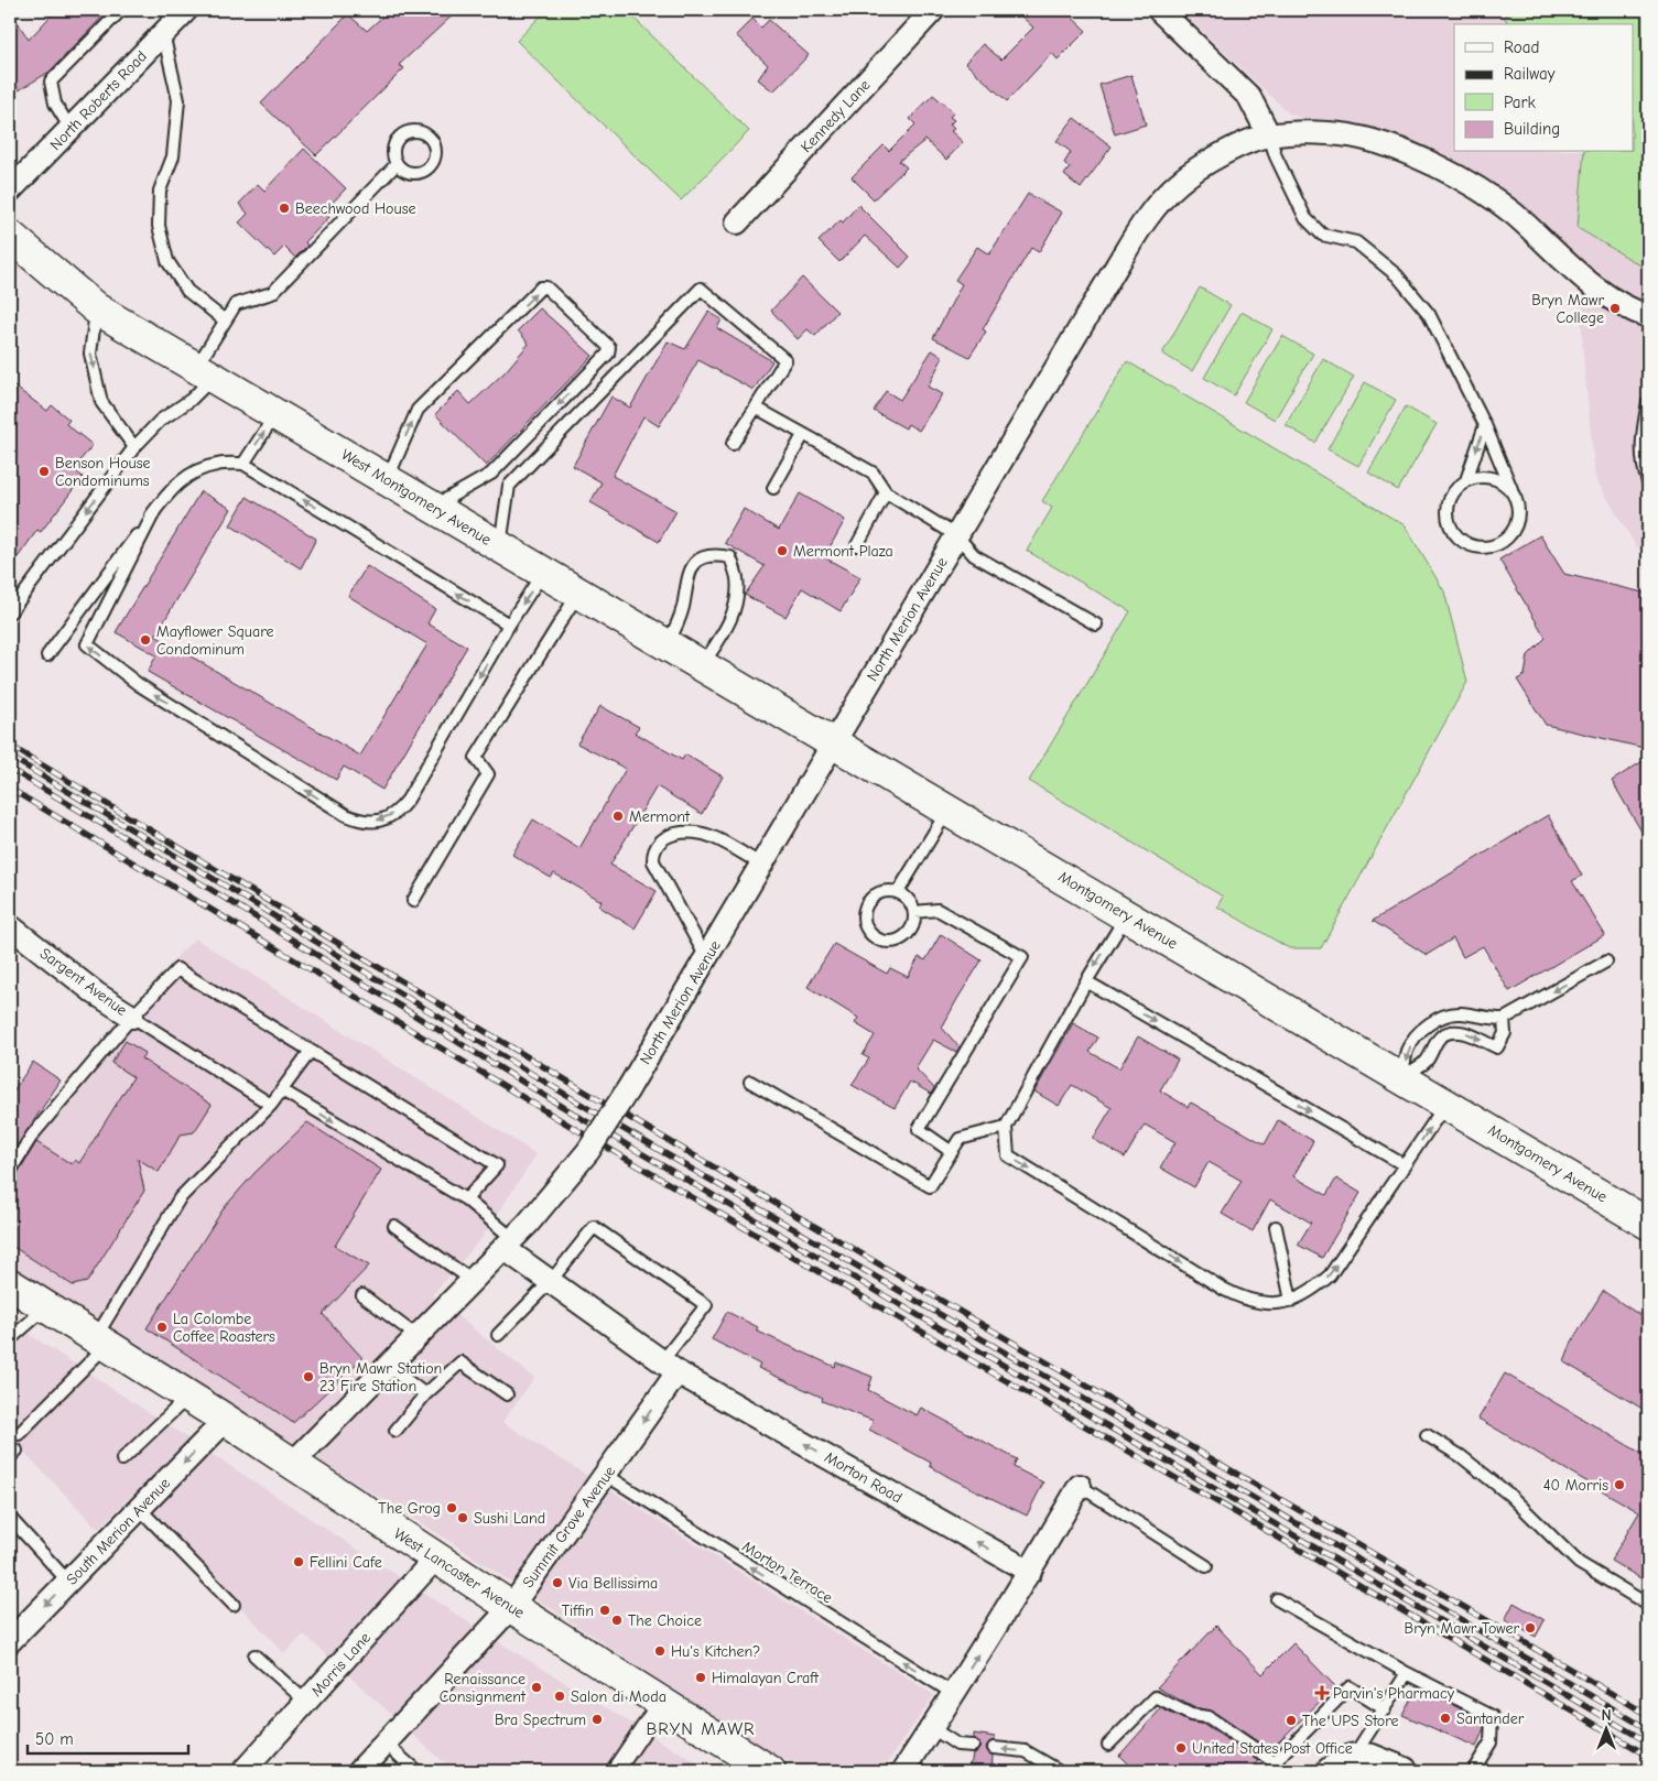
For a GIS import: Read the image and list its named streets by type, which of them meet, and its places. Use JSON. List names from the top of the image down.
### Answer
{
  "streets": {
    "main road": ["West Montgomery Avenue", "Montgomery Avenue", "West Lancaster Avenue"],
    "street": [
      "North Roberts Road",
      "Kennedy Lane",
      "North Merion Avenue",
      "Sargent Avenue",
      "Morton Road",
      "Summit Grove Avenue",
      "South Merion Avenue",
      "Morris Lane"
    ],
    "lane": ["Morton Terrace"]
  },
  "crossings": [
    ["West Montgomery Avenue", "North Merion Avenue"],
    ["West Montgomery Avenue", "Montgomery Avenue"],
    ["North Merion Avenue", "Montgomery Avenue"],
    ["North Merion Avenue", "Morton Road"],
    ["North Merion Avenue", "West Lancaster Avenue"],
    ["Morton Road", "Summit Grove Avenue"],
    ["Summit Grove Avenue", "Morton Terrace"],
    ["Summit Grove Avenue", "West Lancaster Avenue"],
    ["South Merion Avenue", "West Lancaster Avenue"],
    ["West Lancaster Avenue", "Morris Lane"]
  ],
  "one_way": ["Morton Road", "South Merion Avenue", "Morton Terrace"],
  "districts": ["BRYN MAWR"],
  "places": {
    "other": [
      "Beechwood House",
      "Bryn Mawr College",
      "Benson House Condominums",
      "Mermont Plaza",
      "Mayflower Square Condominum",
      "Mermont",
      "La Colombe Coffee Roasters",
      "Bryn Mawr Station 23 Fire Station",
      "40 Morris",
      "The Grog",
      "Sushi Land",
      "Fellini Cafe",
      "Via Bellissima",
      "Tiffin",
      "The Choice",
      "Bryn Mawr Tower",
      "Hu's Kitchen?",
      "Himalayan Craft",
      "Renaissance Consignment",
      "Salon di Moda",
      "Santander",
      "Bra Spectrum",
      "The UPS Store",
      "United States Post Office"
    ],
    "health": ["Parvin's Pharmacy"]
  },
  "legend": [
    "Road",
    "Railway",
    "Park",
    "Building"
  ],
  "scale_bar": "50 m",
  "north": "top"
}
